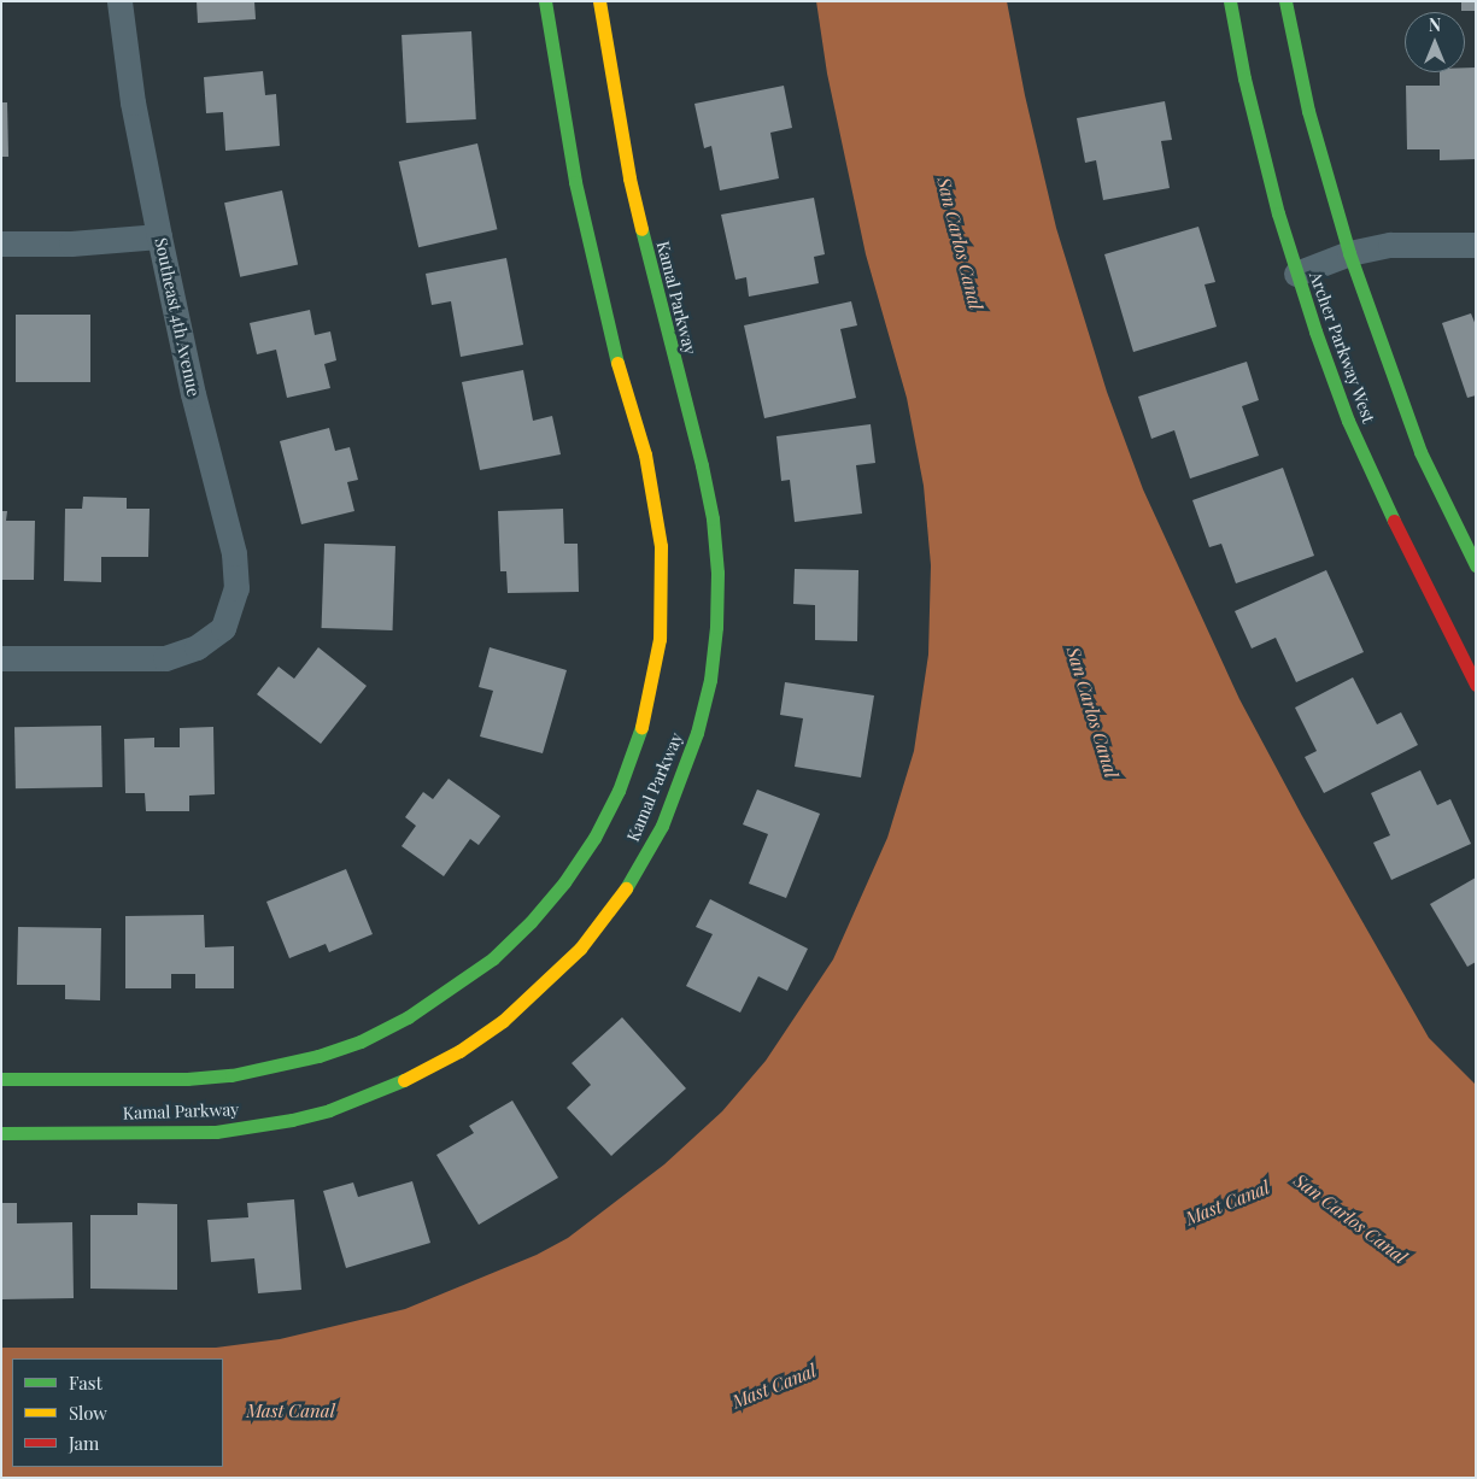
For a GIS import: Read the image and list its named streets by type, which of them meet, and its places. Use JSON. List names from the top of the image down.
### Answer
{
  "streets": {
    "street": ["Kamal Parkway", "Southeast 4th Avenue", "Archer Parkway West"]
  },
  "water": ["San Carlos Canal", "Mast Canal"],
  "legend": ["Fast", "Slow", "Jam"],
  "north": "top"
}
